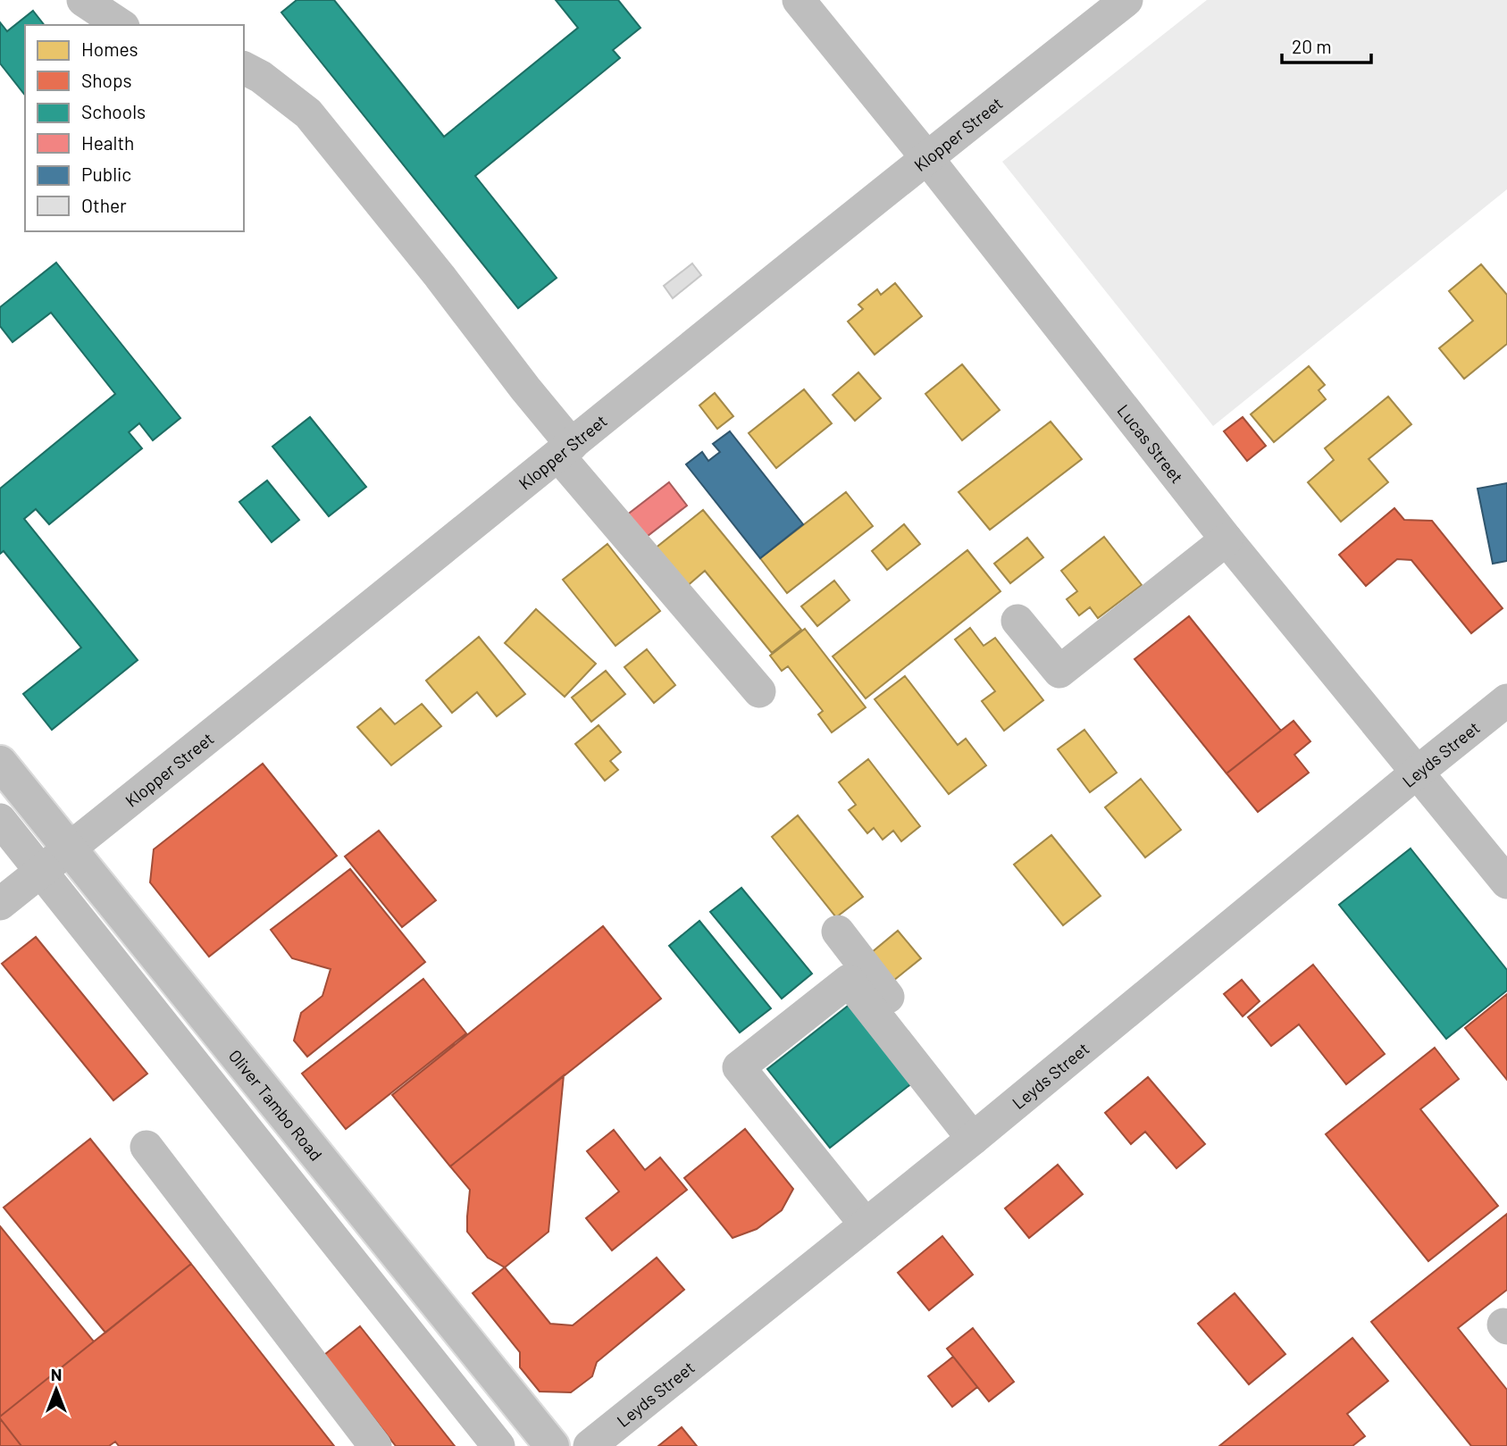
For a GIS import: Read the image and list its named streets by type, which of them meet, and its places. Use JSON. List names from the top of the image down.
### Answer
{
  "streets": {
    "main road": ["Oliver Tambo Road"],
    "street": ["Klopper Street", "Lucas Street", "Leyds Street"]
  },
  "crossings": [
    ["Klopper Street", "Lucas Street"],
    ["Klopper Street", "Oliver Tambo Road"],
    ["Lucas Street", "Leyds Street"]
  ],
  "legend": [
    "Homes",
    "Shops",
    "Schools",
    "Health",
    "Public",
    "Other"
  ],
  "scale_bar": "20 m",
  "north": "top"
}
